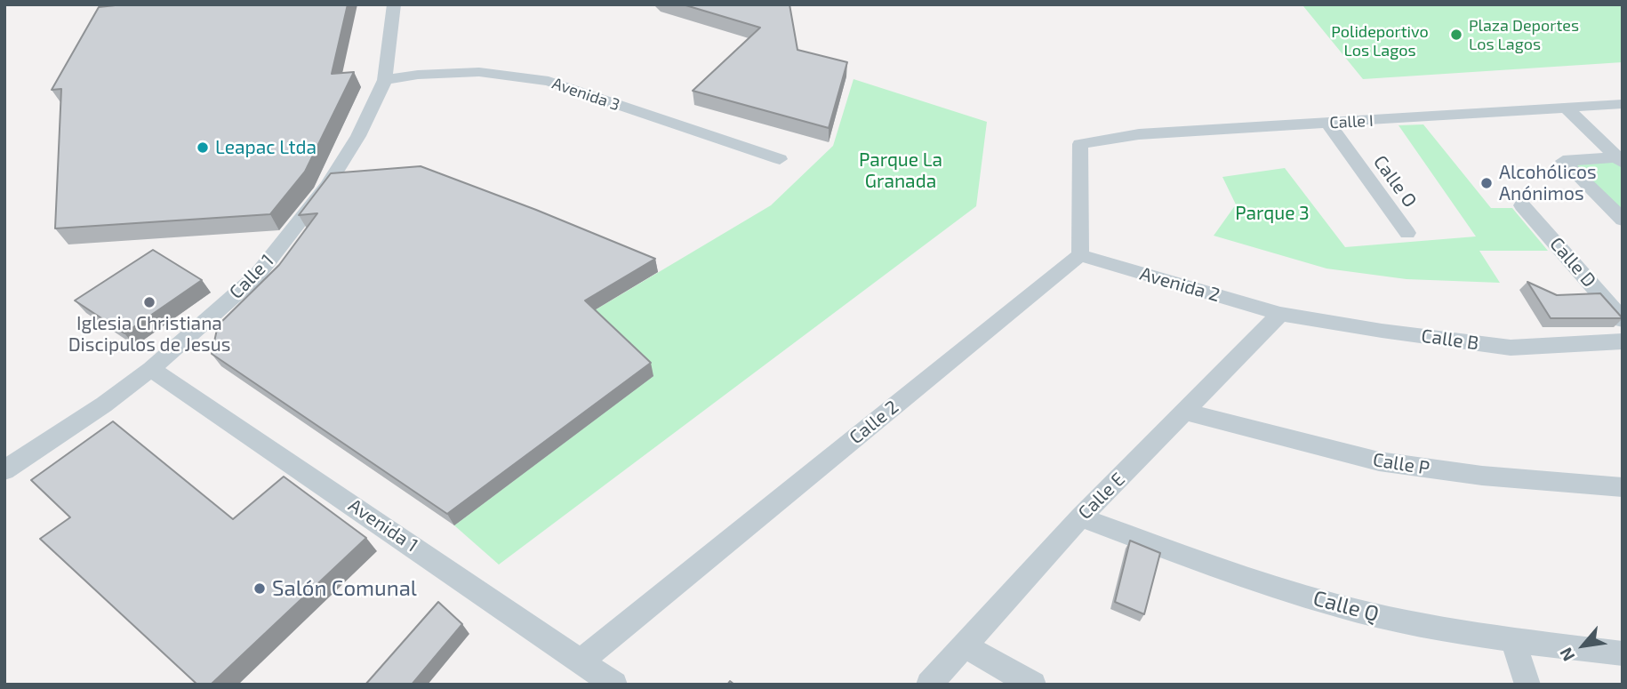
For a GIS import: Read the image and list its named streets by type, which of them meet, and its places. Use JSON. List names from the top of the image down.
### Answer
{
  "streets": {
    "street": [
      "Avenida 3",
      "Calle I",
      "Calle O",
      "Calle D",
      "Calle 1",
      "Avenida 2",
      "Calle B",
      "Calle 2",
      "Calle P",
      "Calle E",
      "Avenida 1",
      "Calle Q"
    ]
  },
  "crossings": [
    ["Avenida 3", "Calle 1"],
    ["Calle I", "Calle O"],
    ["Calle I", "Avenida 2"],
    ["Calle I", "Calle 2"],
    ["Calle 1", "Avenida 1"],
    ["Avenida 2", "Calle B"],
    ["Avenida 2", "Calle 2"],
    ["Avenida 2", "Calle E"],
    ["Calle B", "Calle E"],
    ["Calle 2", "Avenida 1"],
    ["Calle P", "Calle E"],
    ["Calle E", "Calle Q"]
  ],
  "parks": ["Polideportivo Los Lagos", "Parque La Granada", "Parque 3"],
  "places": [
    "Plaza Deportes Los Lagos",
    "Leapac Ltda",
    "Alcohólicos Anónimos",
    "Iglesia Christiana Discipulos de Jesus",
    "Salón Comunal"
  ],
  "north": "bottom left"
}
